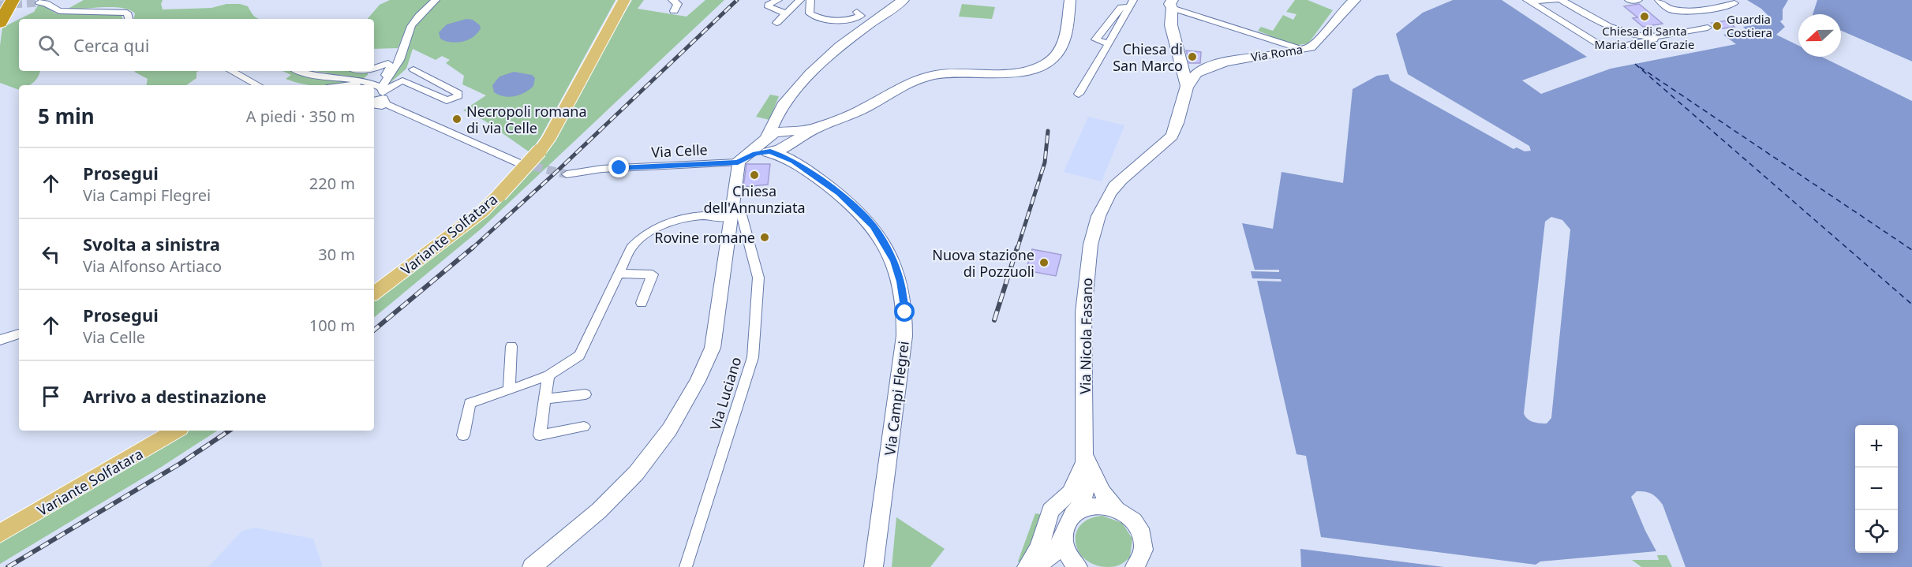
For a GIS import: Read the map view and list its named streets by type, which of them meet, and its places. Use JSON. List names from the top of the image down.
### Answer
{
  "streets": {
    "main road": ["Variante Solfatara"],
    "street": [
      "Via Roma",
      "Via Celle",
      "Via Nicola Fasano",
      "Via Luciano",
      "Via Campi Flegrei"
    ]
  },
  "crossings": [
    ["Via Roma", "Via Nicola Fasano"]
  ],
  "places": [
    "Chiesa di Santa Maria delle Grazie",
    "Guardia Costiera",
    "Chiesa di San Marco",
    "Necropoli romana di via Celle",
    "Chiesa dell'Annunziata",
    "Rovine romane",
    "Nuova stazione di Pozzuoli"
  ],
  "north": "left",
  "page": {
    "search": "Cerca qui",
    "heading": ["5 min", "A piedi · 350 m"],
    "list": [
      ["Prosegui", "Via Campi Flegrei", "220 m"],
      ["Svolta a sinistra", "Via Alfonso Artiaco", "30 m"],
      ["Prosegui", "Via Celle", "100 m"],
      "Arrivo a destinazione"
    ],
    "map_buttons": ["+", "−"]
  }
}
